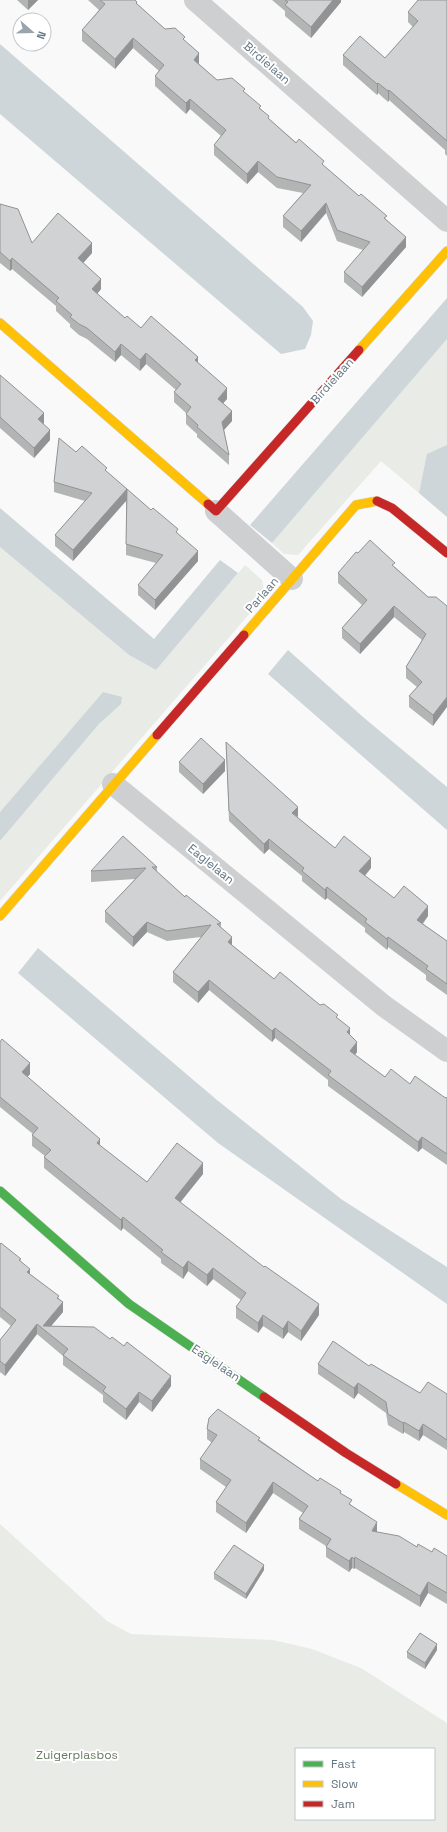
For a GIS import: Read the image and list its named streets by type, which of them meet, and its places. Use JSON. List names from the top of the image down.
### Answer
{
  "streets": {
    "street": ["Birdielaan", "Parlaan", "Eaglelaan"]
  },
  "crossings": [
    ["Parlaan", "Eaglelaan"]
  ],
  "parks": ["Zuigerplasbos"],
  "legend": ["Fast", "Slow", "Jam"],
  "north": "right"
}
